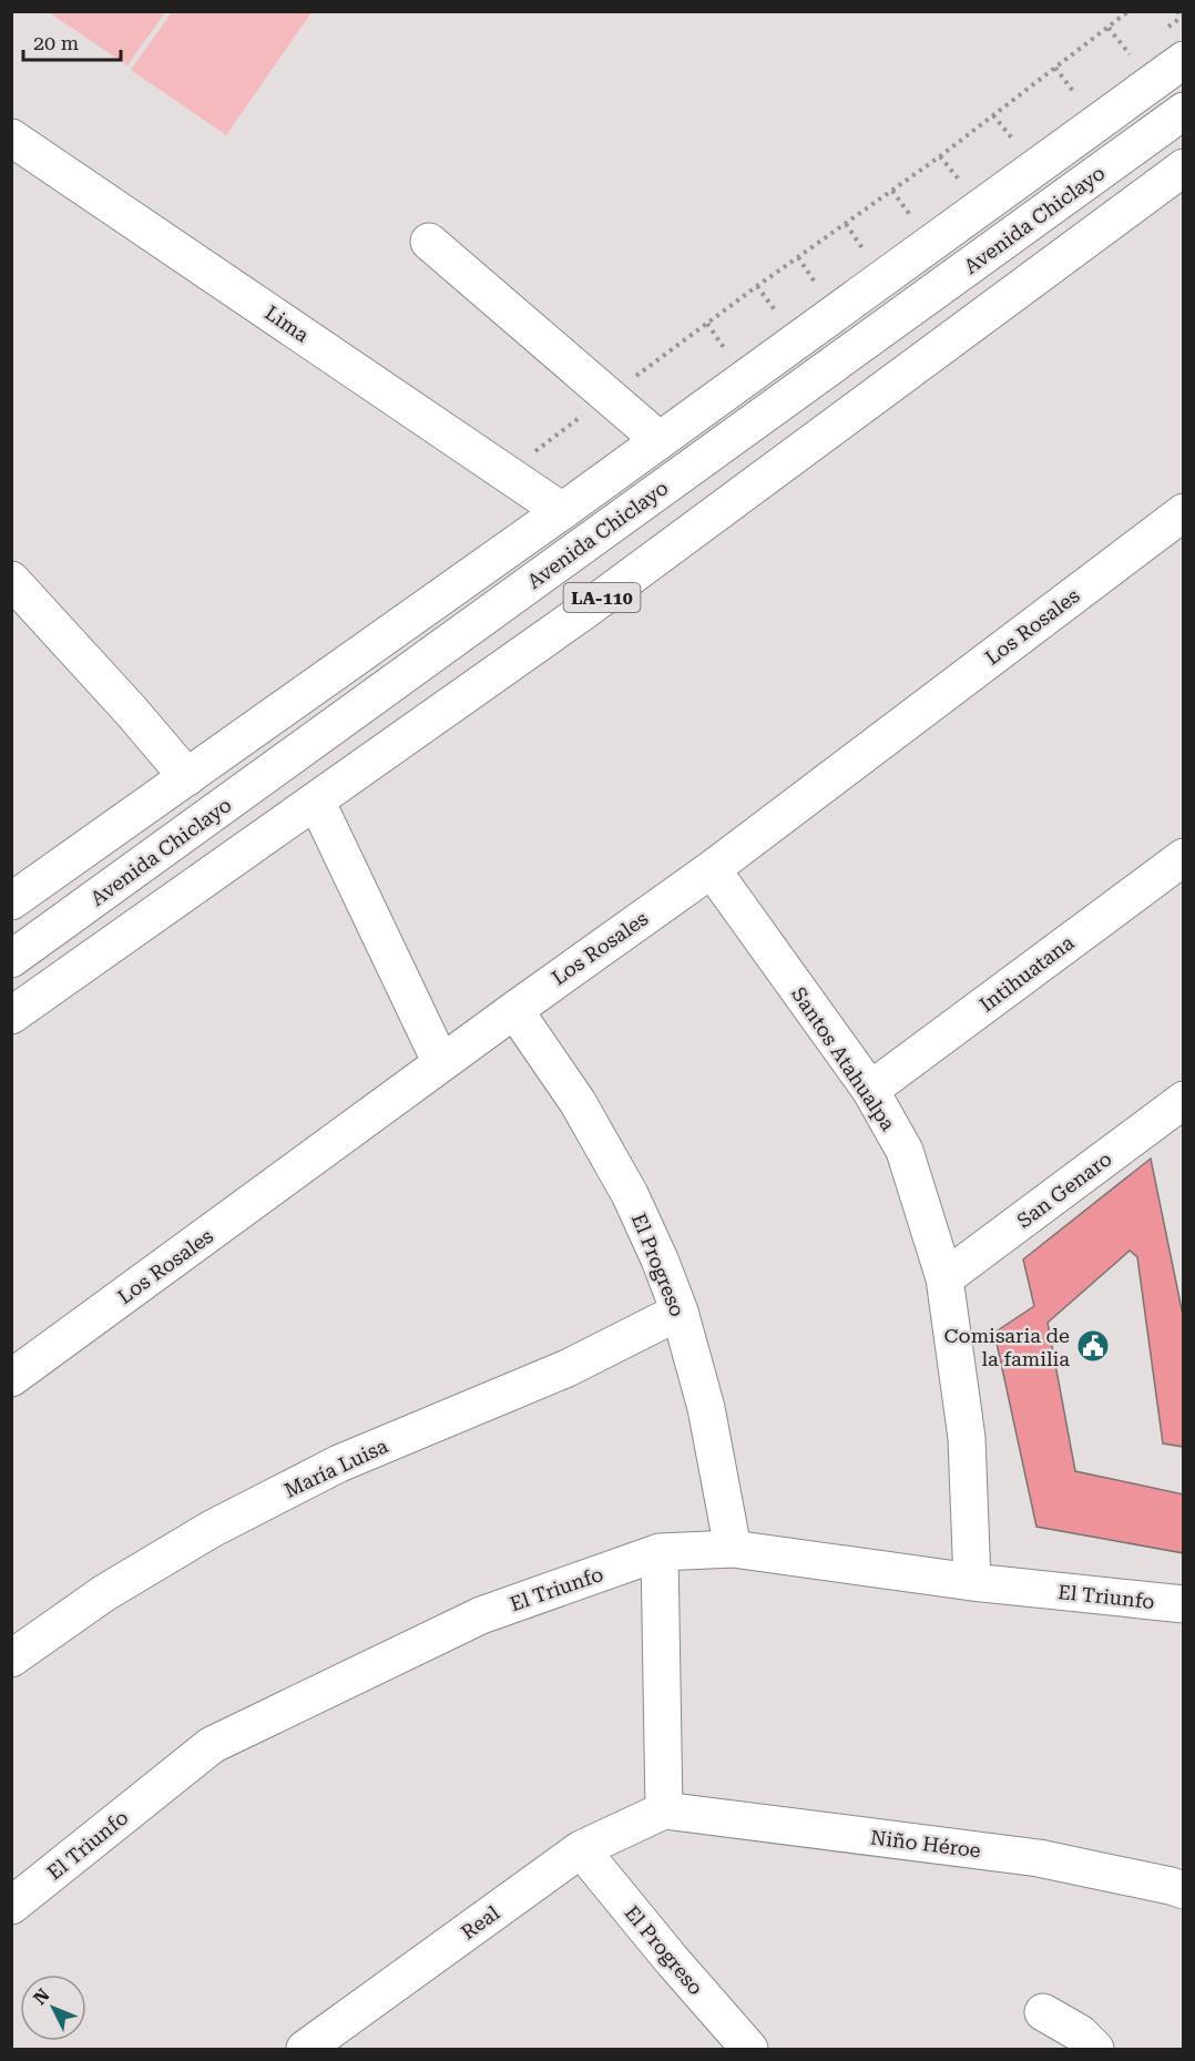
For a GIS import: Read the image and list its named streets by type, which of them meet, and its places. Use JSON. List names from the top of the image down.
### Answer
{
  "streets": {
    "street": [
      "Avenida Chiclayo",
      "Lima",
      "LA-110",
      "Los Rosales",
      "Intihuatana",
      "Santos Atahualpa",
      "San Genaro",
      "El Progreso",
      "María Luisa",
      "El Triunfo",
      "Niño Héroe",
      "Real"
    ]
  },
  "crossings": [
    ["Avenida Chiclayo", "Lima"],
    ["Los Rosales", "Santos Atahualpa"],
    ["Los Rosales", "El Progreso"],
    ["Intihuatana", "Santos Atahualpa"],
    ["Santos Atahualpa", "San Genaro"],
    ["Santos Atahualpa", "El Triunfo"],
    ["El Progreso", "María Luisa"],
    ["El Progreso", "El Triunfo"],
    ["El Progreso", "Real"],
    ["Niño Héroe", "Real"]
  ],
  "places": {
    "public building": ["Comisaria de la familia"]
  },
  "scale_bar": "20 m",
  "north": "top left"
}
